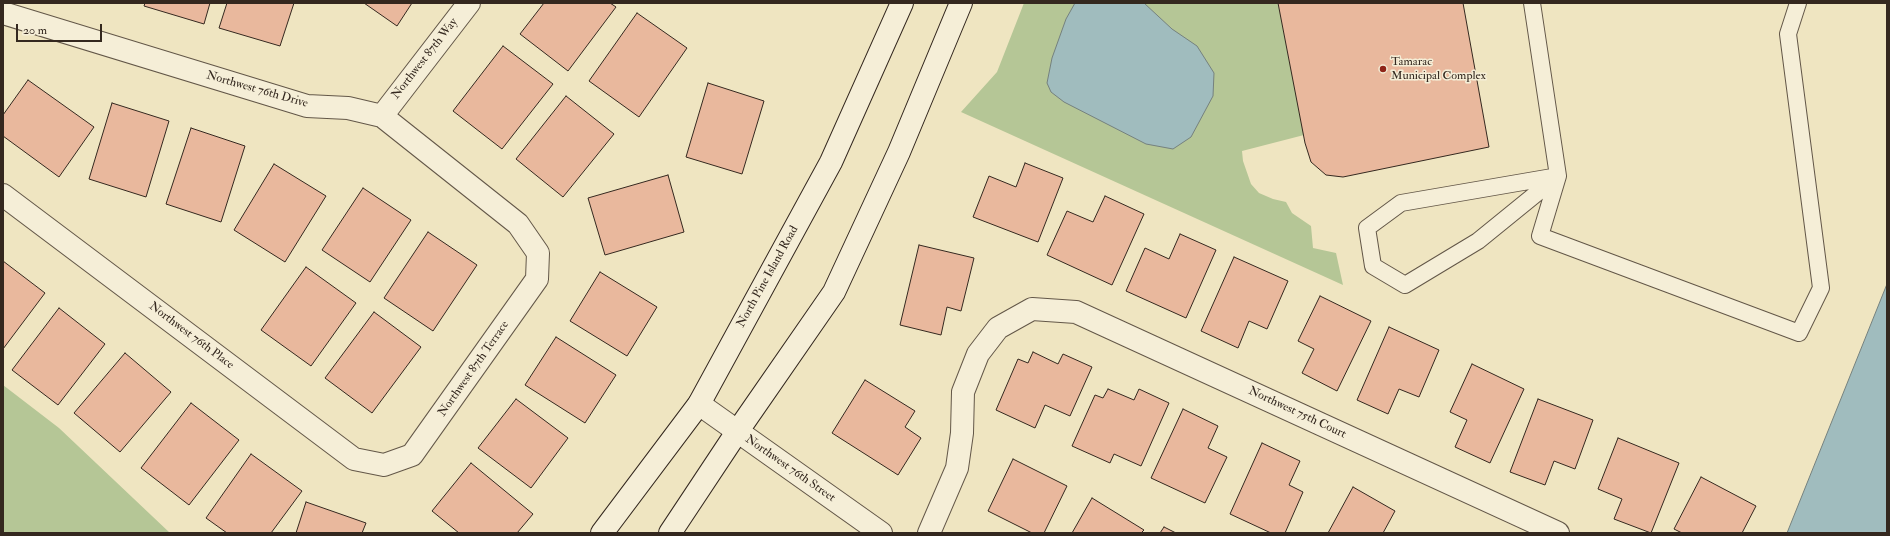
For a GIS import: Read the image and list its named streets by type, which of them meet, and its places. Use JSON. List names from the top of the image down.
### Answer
{
  "streets": {
    "street": [
      "Northwest 87th Way",
      "Northwest 76th Drive",
      "North Pine Island Road",
      "Northwest 76th Place",
      "Northwest 87th Terrace",
      "Northwest 75th Court",
      "Northwest 76th Street"
    ]
  },
  "crossings": [
    ["Northwest 87th Way", "Northwest 76th Drive"],
    ["Northwest 76th Drive", "Northwest 87th Terrace"],
    ["North Pine Island Road", "Northwest 76th Street"],
    ["Northwest 76th Place", "Northwest 87th Terrace"]
  ],
  "places": ["Tamarac Municipal Complex"],
  "scale_bar": "20 m"
}
